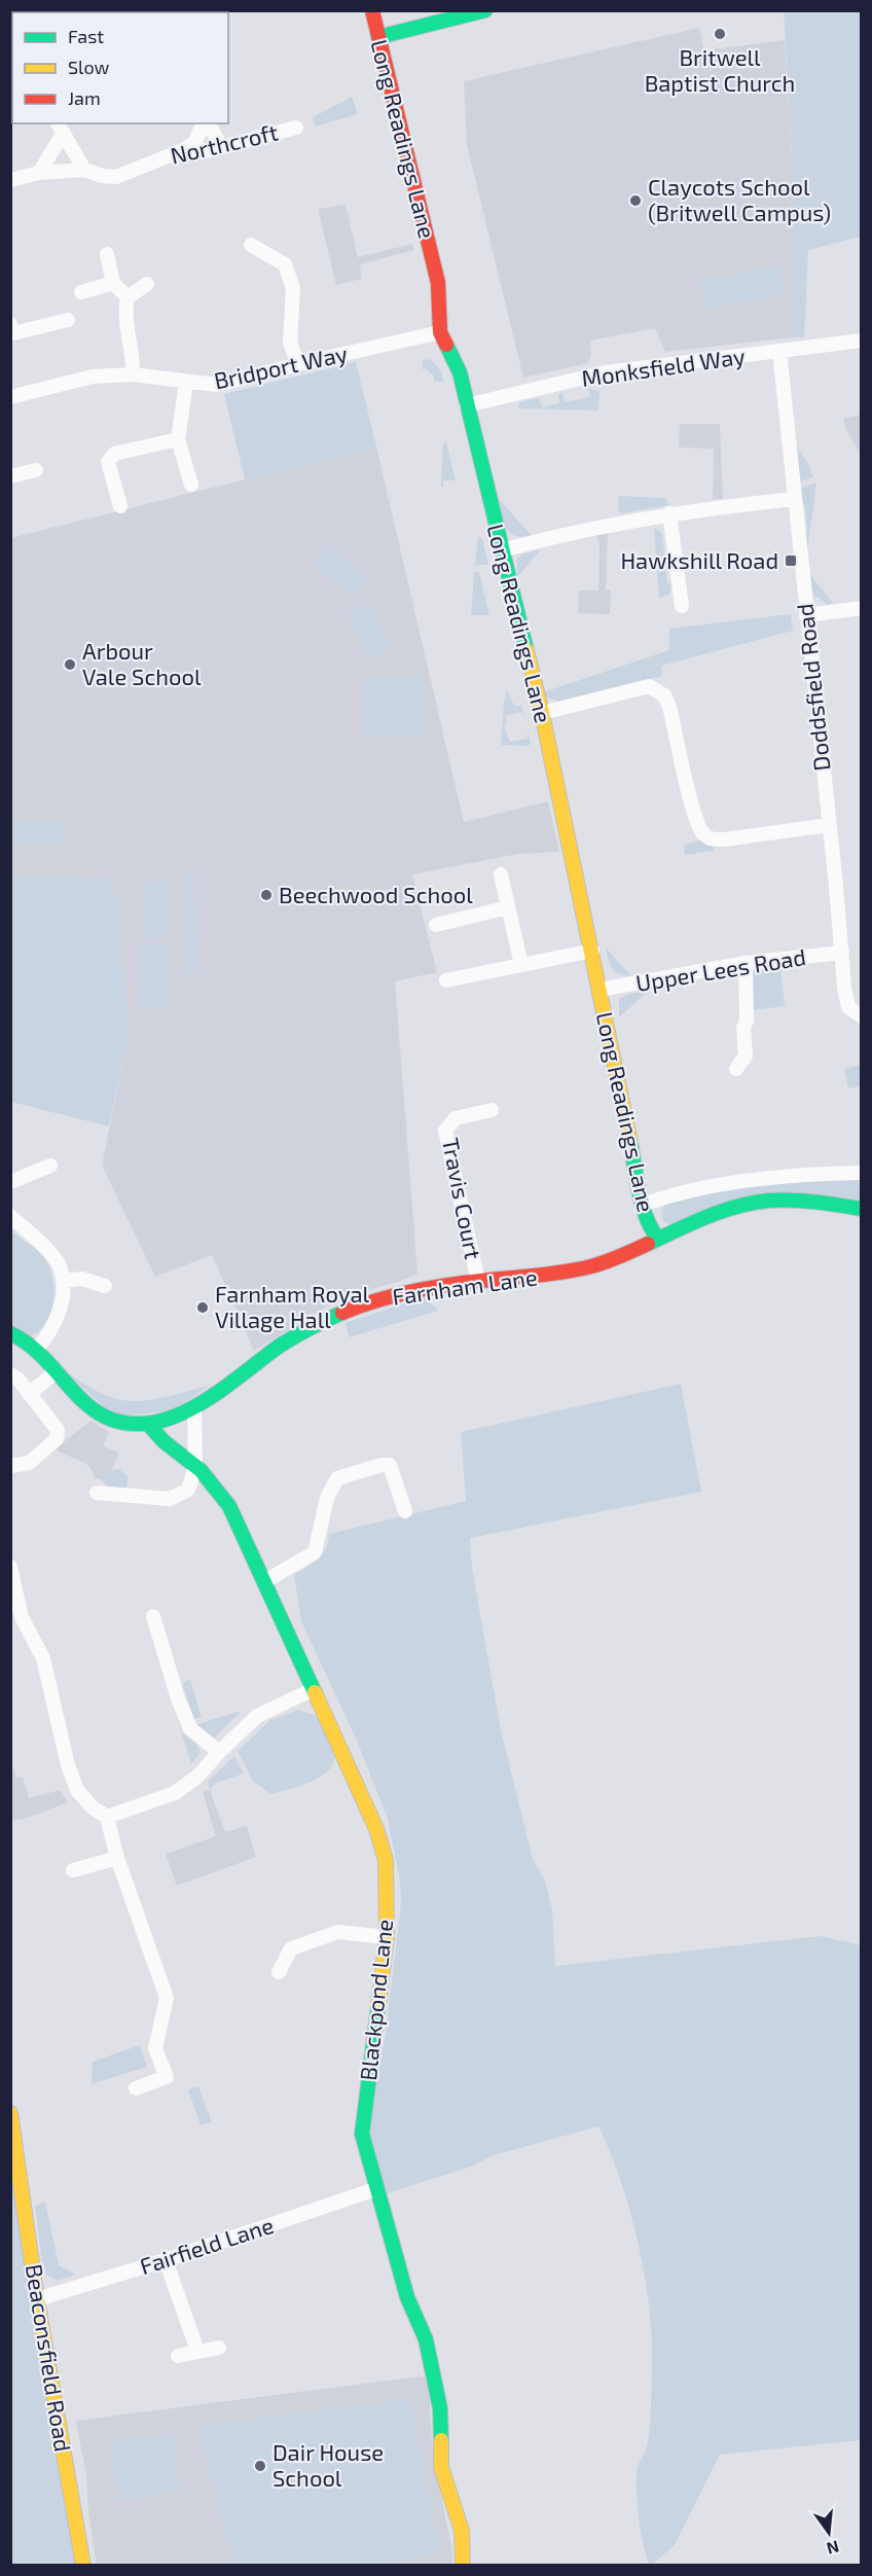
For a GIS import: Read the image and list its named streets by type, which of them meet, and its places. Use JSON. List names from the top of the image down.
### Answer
{
  "streets": {
    "street": [
      "Long Readings Lane",
      "Northcroft",
      "Bridport Way",
      "Monksfield Way",
      "Doddsfield Road",
      "Upper Lees Road",
      "Travis Court",
      "Farnham Lane",
      "Blackpond Lane",
      "Fairfield Lane",
      "Beaconsfield Road"
    ]
  },
  "crossings": [
    ["Long Readings Lane", "Bridport Way"],
    ["Long Readings Lane", "Monksfield Way"],
    ["Long Readings Lane", "Upper Lees Road"],
    ["Long Readings Lane", "Farnham Lane"],
    ["Monksfield Way", "Doddsfield Road"],
    ["Doddsfield Road", "Upper Lees Road"],
    ["Travis Court", "Farnham Lane"],
    ["Farnham Lane", "Blackpond Lane"],
    ["Blackpond Lane", "Fairfield Lane"],
    ["Fairfield Lane", "Beaconsfield Road"]
  ],
  "places": {
    "other": [
      "Britwell Baptist Church",
      "Claycots School (Britwell Campus)",
      "Arbour Vale School",
      "Beechwood School",
      "Farnham Royal Village Hall",
      "Dair House School"
    ],
    "transit": ["Hawkshill Road"]
  },
  "legend": ["Fast", "Slow", "Jam"],
  "north": "bottom"
}
